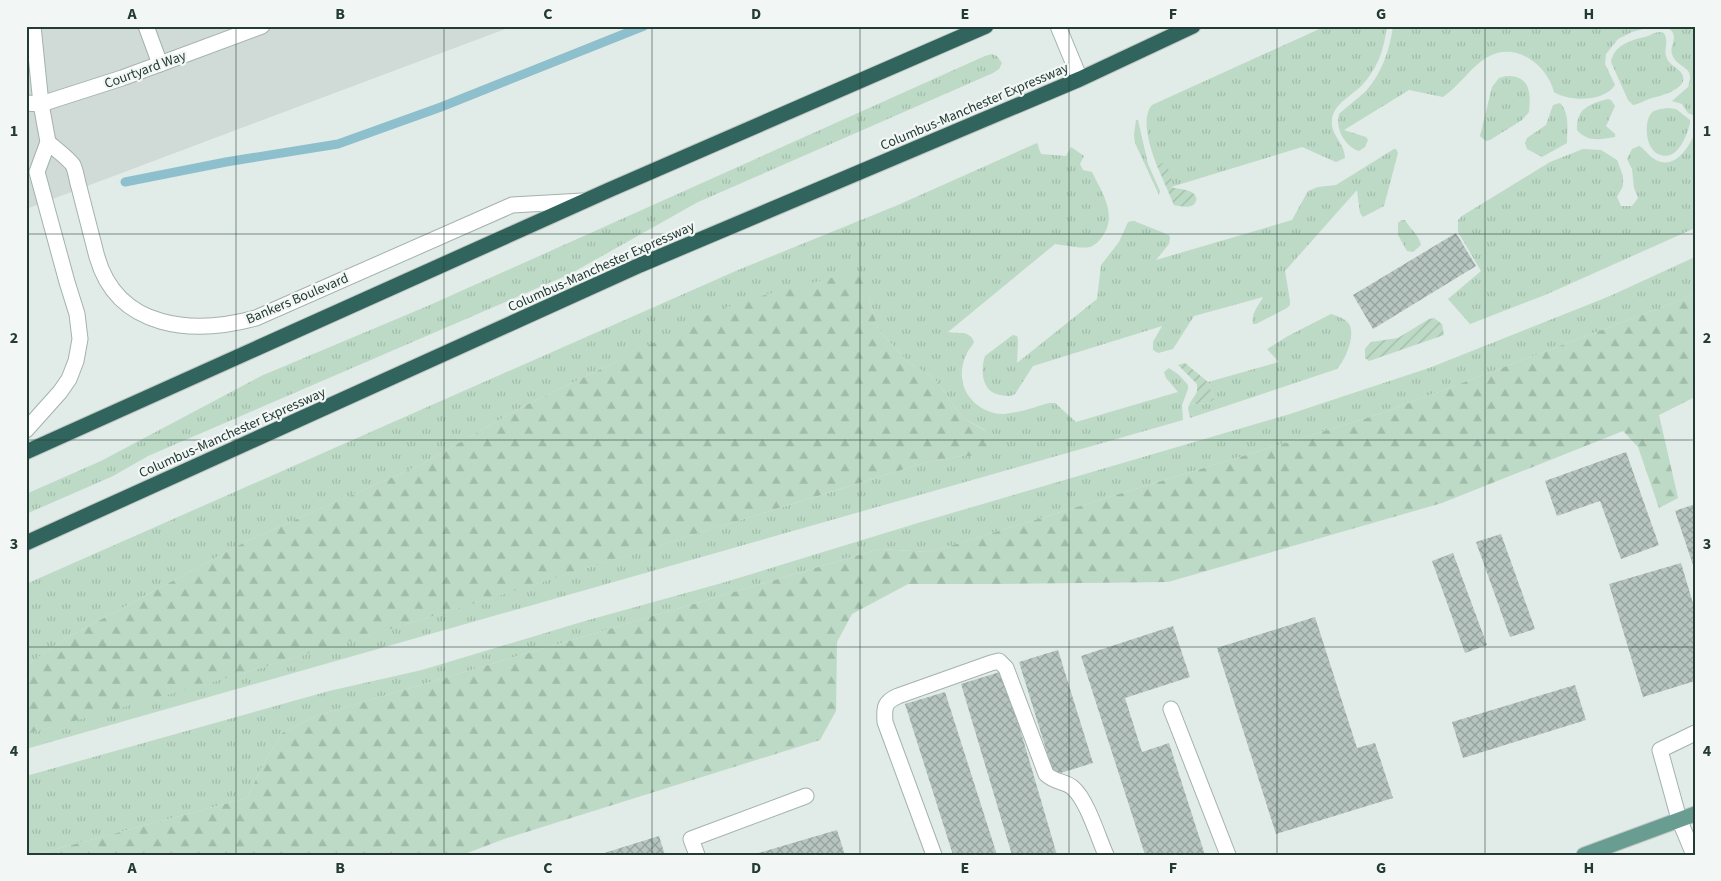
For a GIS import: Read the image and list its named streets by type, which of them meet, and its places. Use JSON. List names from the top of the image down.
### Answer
{
  "streets": {
    "highway": ["Columbus-Manchester Expressway"],
    "street": ["Courtyard Way", "Bankers Boulevard"]
  },
  "grid": {
    "columns": [
      "A",
      "B",
      "C",
      "D",
      "E",
      "F",
      "G",
      "H"
    ],
    "rows": [
      "1",
      "2",
      "3",
      "4"
    ]
  }
}
